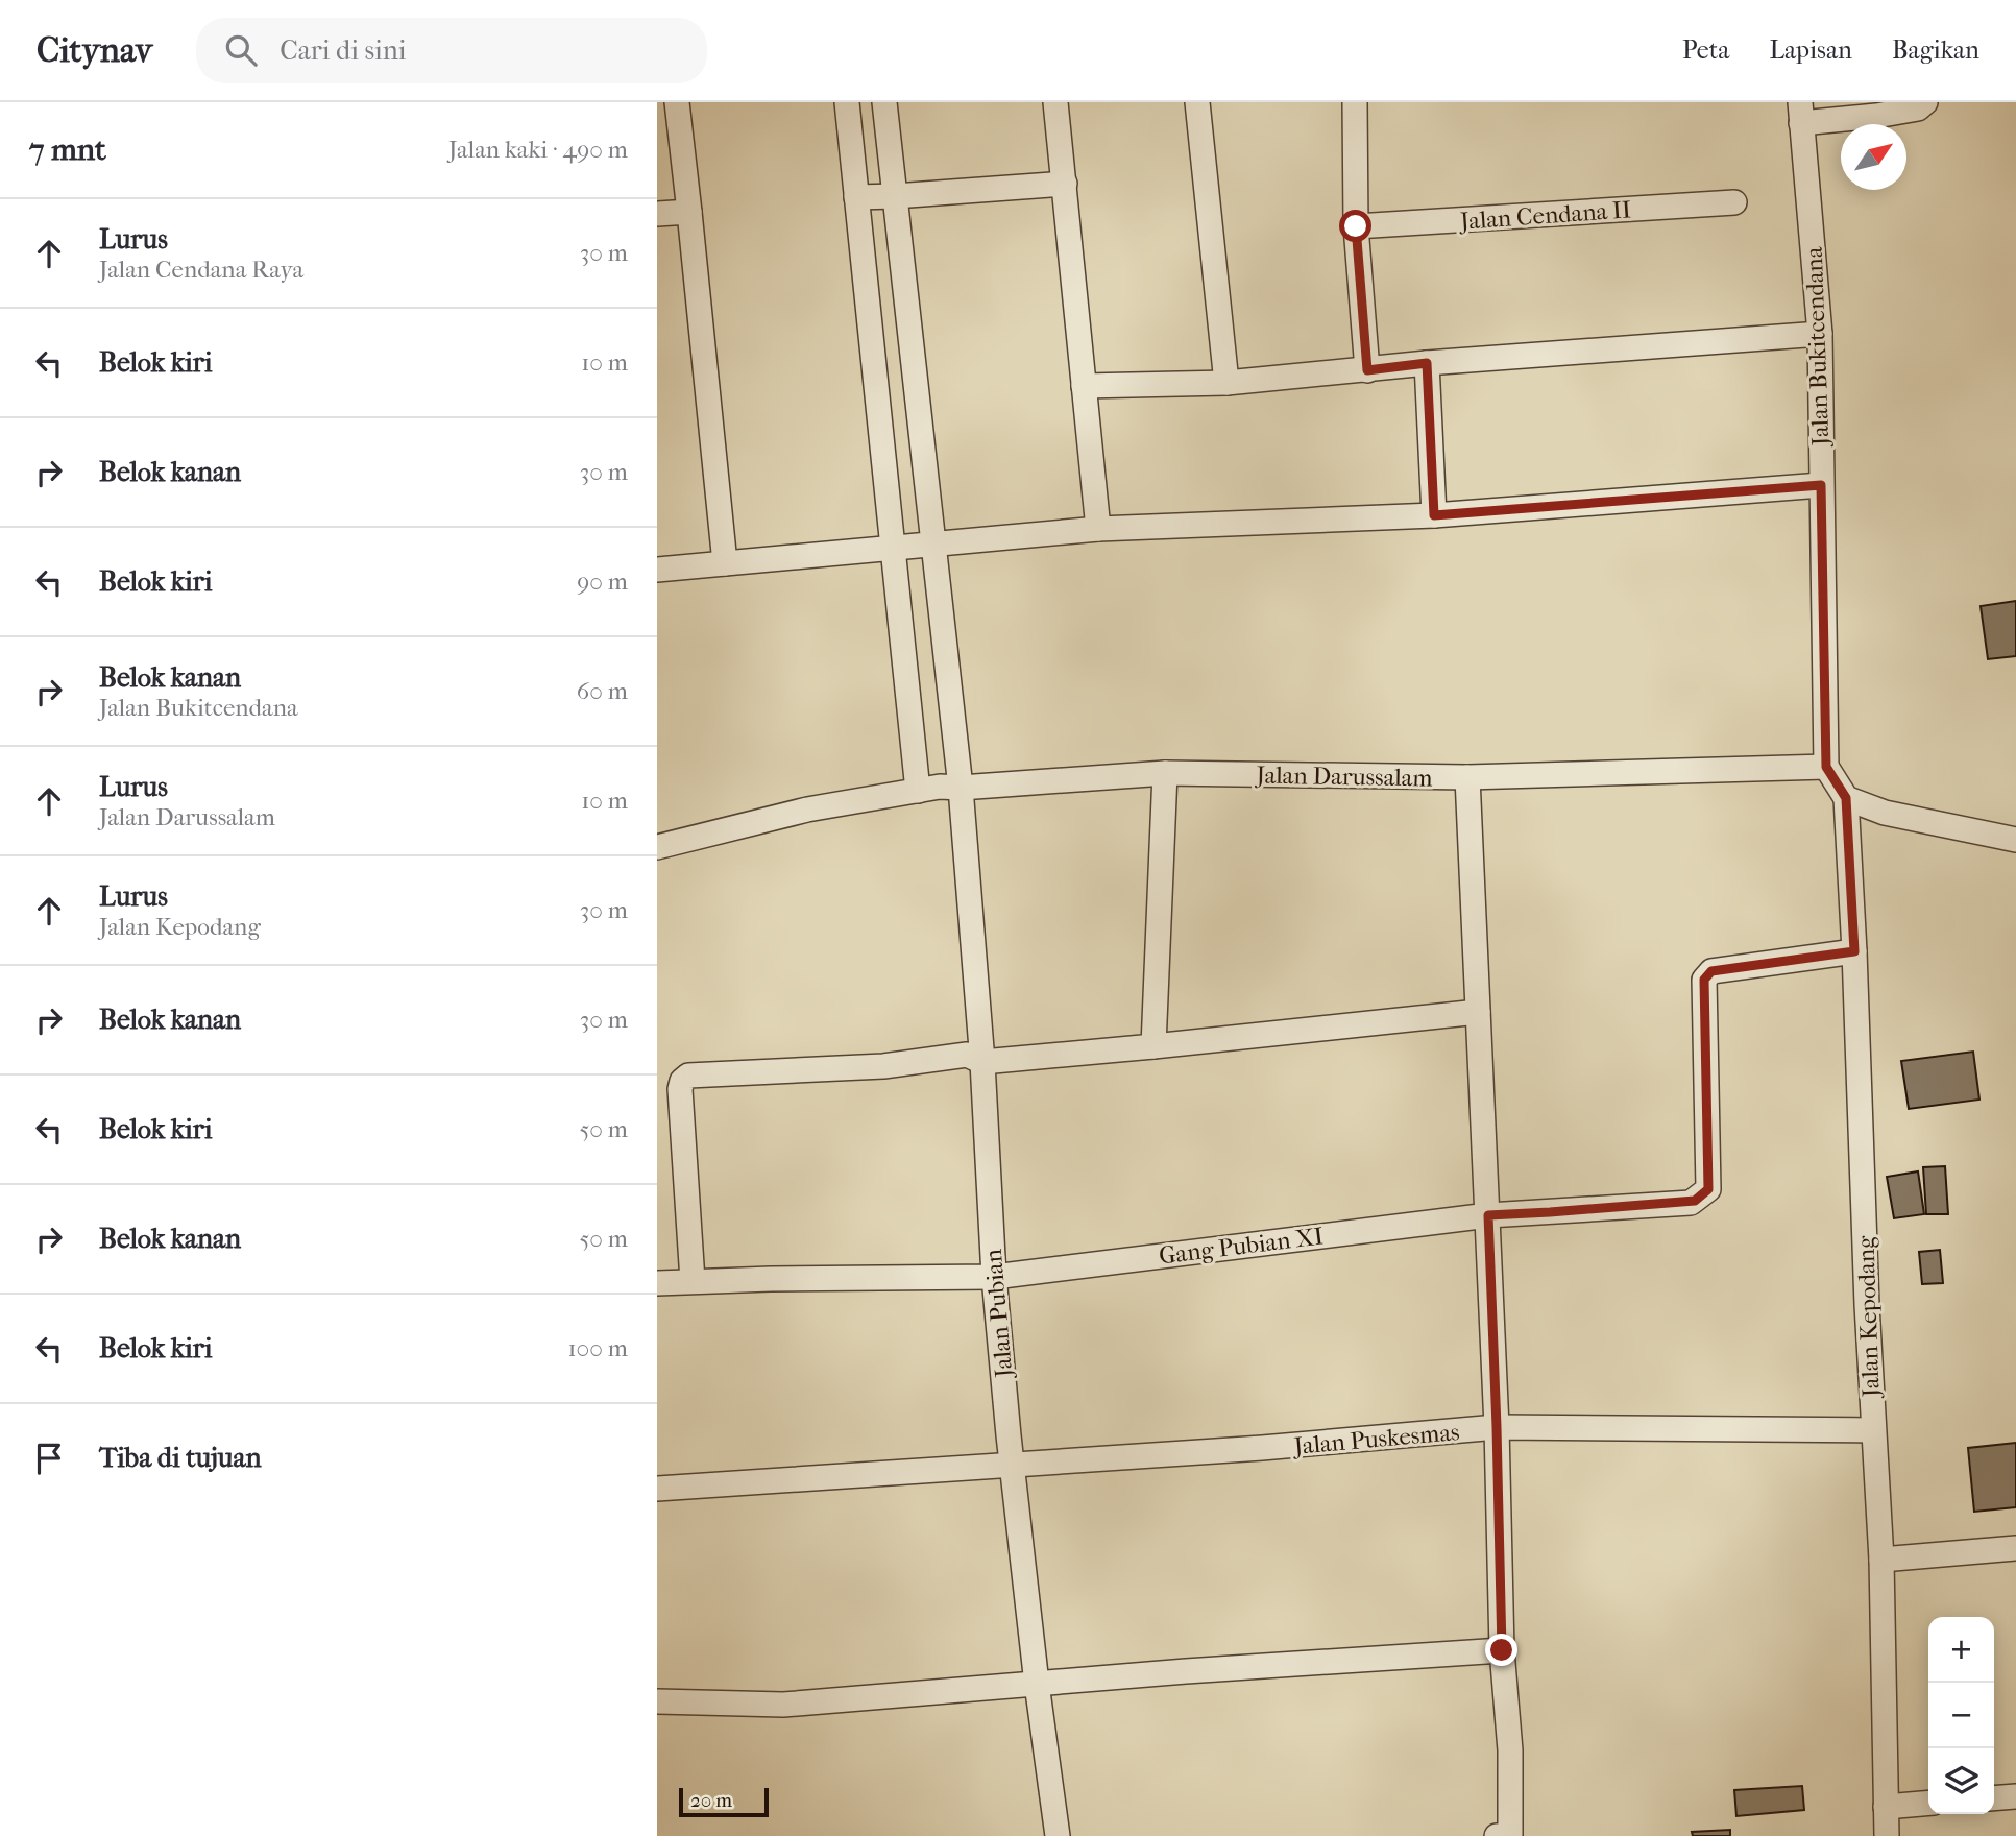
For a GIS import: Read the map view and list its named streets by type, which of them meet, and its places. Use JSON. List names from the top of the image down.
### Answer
{
  "streets": {
    "street": [
      "Jalan Cendana II",
      "Jalan Bukitcendana",
      "Jalan Darussalam",
      "Gang Pubian XI",
      "Jalan Pubian",
      "Jalan Kepodang",
      "Jalan Puskesmas"
    ]
  },
  "crossings": [
    ["Jalan Bukitcendana", "Jalan Darussalam"],
    ["Jalan Darussalam", "Jalan Pubian"],
    ["Gang Pubian XI", "Jalan Pubian"],
    ["Gang Pubian XI", "Jalan Kepodang"],
    ["Jalan Pubian", "Jalan Puskesmas"],
    ["Jalan Kepodang", "Jalan Puskesmas"]
  ],
  "scale_bar": "20 m",
  "north": "top right",
  "page": {
    "header": "Citynav",
    "search": "Cari di sini",
    "nav": ["Peta", "Lapisan", "Bagikan"],
    "heading": ["7 mnt", "Jalan kaki · 490 m"],
    "list": [
      ["Lurus", "Jalan Cendana Raya", "30 m"],
      ["Belok kiri", "10 m"],
      ["Belok kanan", "30 m"],
      ["Belok kiri", "90 m"],
      ["Belok kanan", "Jalan Bukitcendana", "60 m"],
      ["Lurus", "Jalan Darussalam", "10 m"],
      ["Lurus", "Jalan Kepodang", "30 m"],
      ["Belok kanan", "30 m"],
      ["Belok kiri", "50 m"],
      ["Belok kanan", "50 m"],
      ["Belok kiri", "100 m"],
      "Tiba di tujuan"
    ],
    "map_buttons": ["+", "−"],
    "scale": "20 m"
  }
}
